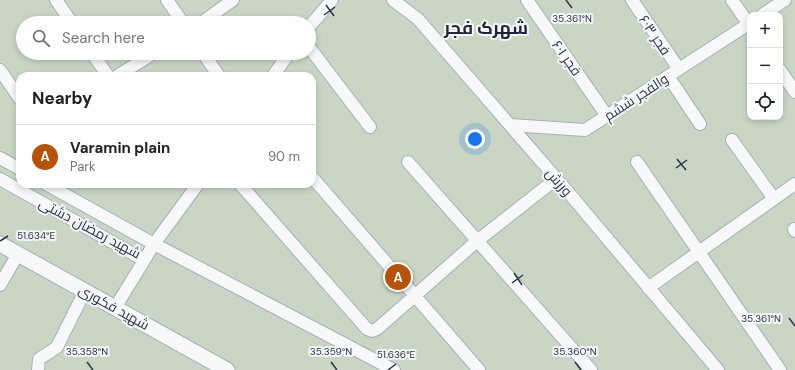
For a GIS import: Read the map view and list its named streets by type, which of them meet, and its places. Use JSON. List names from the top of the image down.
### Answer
{
  "streets": {
    "street": [
      "فجر ۶۰۳",
      "فجر ۶۰۱",
      "والفجر ششم",
      "ورزش",
      "شهید رمضان دشتی",
      "شهید فکوری"
    ]
  },
  "crossings": [
    ["فجر ۶۰۳", "والفجر ششم"],
    ["فجر ۶۰۱", "والفجر ششم"],
    ["والفجر ششم", "ورزش"]
  ],
  "districts": ["شهرک فجر"],
  "page": {
    "map_buttons": ["+", "−"],
    "search": "Search here",
    "heading": "Nearby",
    "list": [
      {
        "mark": "A",
        "name": "Varamin plain",
        "note": "Park",
        "value": "90 m"
      }
    ],
    "pins": "A"
  },
  "coordinates": [
    "35.361°N",
    "51.634°E",
    "35.358°N",
    "35.359°N",
    "35.360°N",
    "51.636°E"
  ]
}
